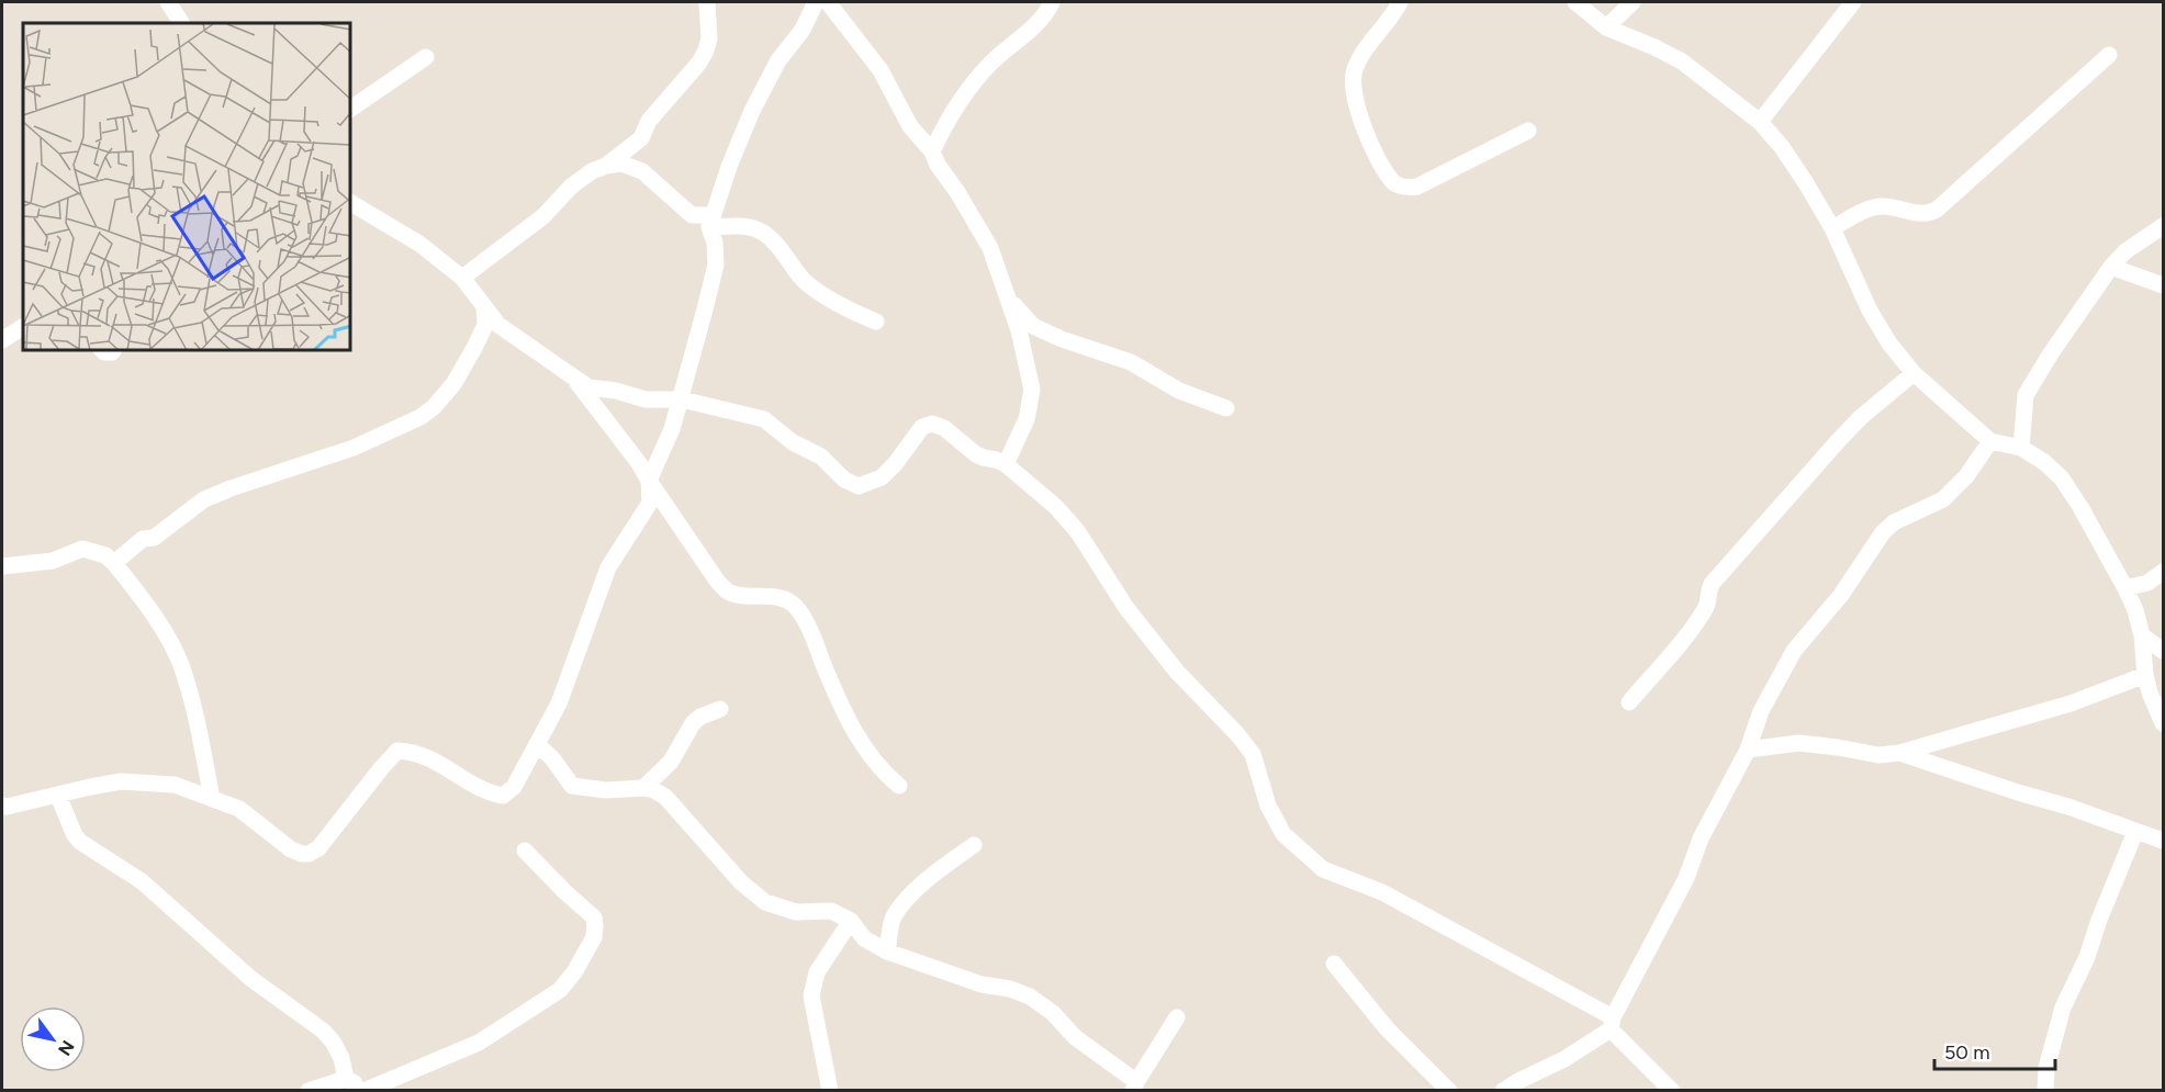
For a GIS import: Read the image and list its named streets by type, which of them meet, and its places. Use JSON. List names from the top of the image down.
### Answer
{
  "scale_bar": "50 m",
  "north": "bottom right"
}
